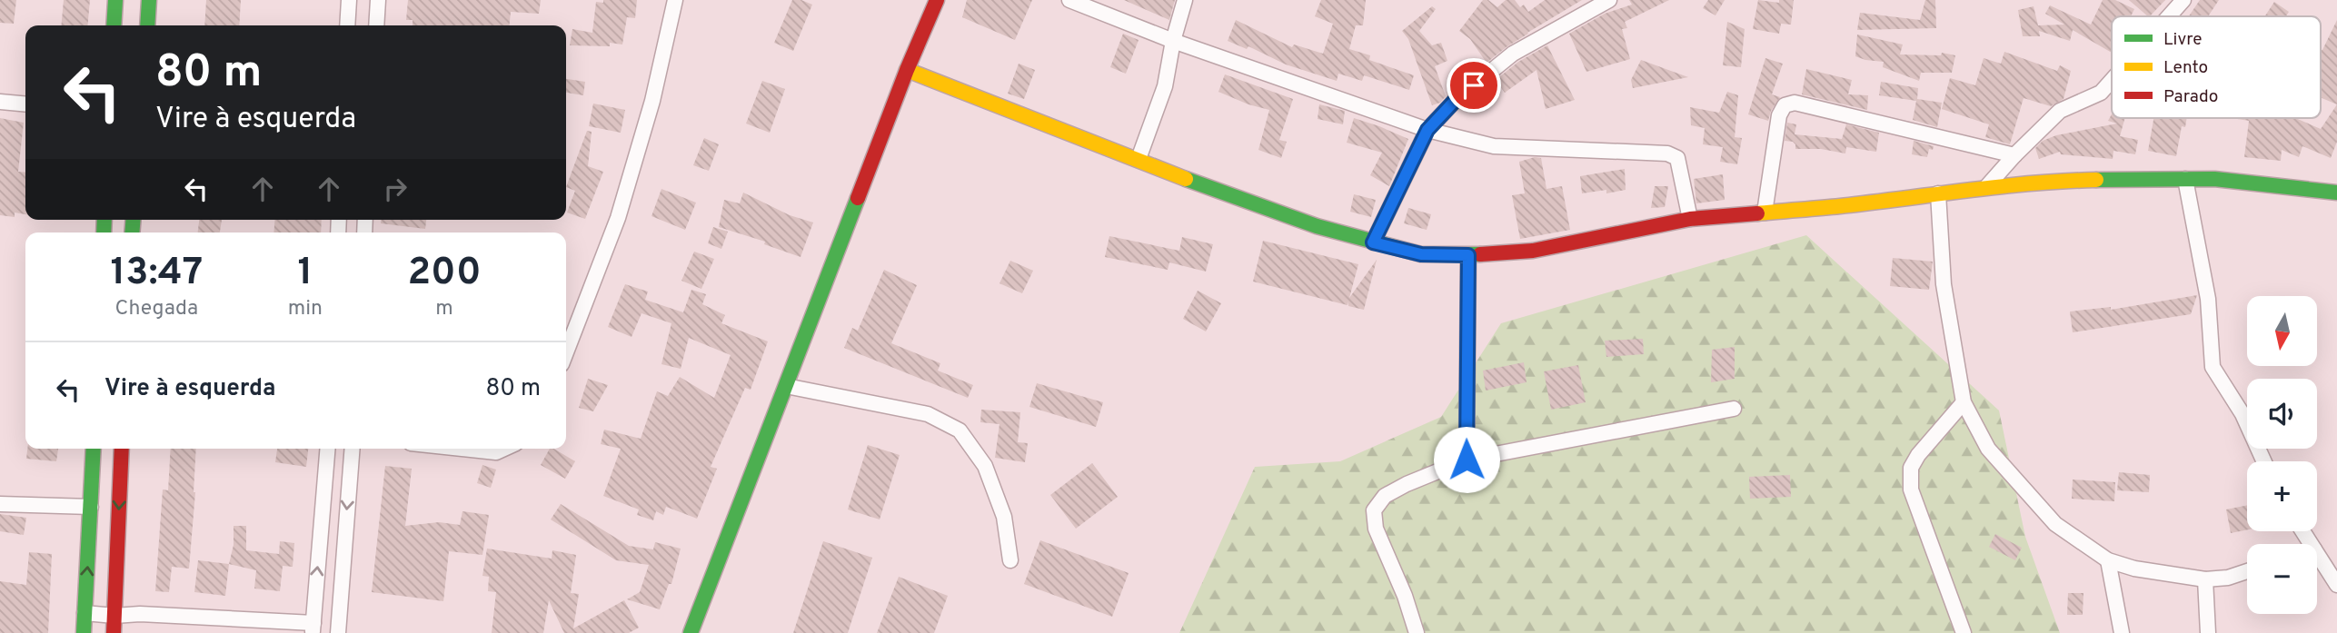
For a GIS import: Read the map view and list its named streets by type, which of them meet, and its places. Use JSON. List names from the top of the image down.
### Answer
{
  "legend": ["Livre", "Lento", "Parado"],
  "north": "bottom",
  "page": {
    "turn": ["80 m", "Vire à esquerda"],
    "eta": [
      "13:47",
      "Chegada",
      "1",
      "min",
      "200",
      "m"
    ],
    "map_buttons": ["+", "−"],
    "list": [
      {
        "name": "Vire à esquerda",
        "value": "80 m"
      }
    ]
  }
}
